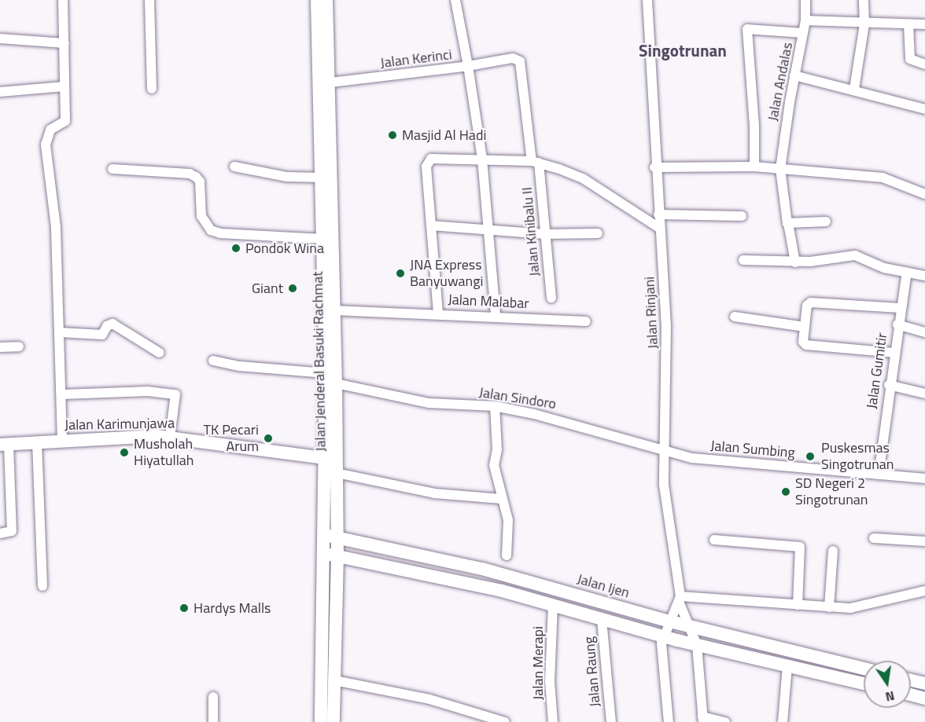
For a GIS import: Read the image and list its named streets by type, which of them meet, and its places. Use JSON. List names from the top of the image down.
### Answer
{
  "streets": {
    "street": [
      "Jalan Kerinci",
      "Jalan Andalas",
      "Jalan Kinibalu II",
      "Jalan Malabar",
      "Jalan Rinjani",
      "Jalan Jenderal Basuki Rachmat",
      "Jalan Gumitir",
      "Jalan Sindoro",
      "Jalan Karimunjawa",
      "Jalan Sumbing",
      "Jalan Ijen",
      "Jalan Merapi",
      "Jalan Raung"
    ]
  },
  "crossings": [
    ["Jalan Kerinci", "Jalan Kinibalu II"],
    ["Jalan Kerinci", "Jalan Malabar"],
    ["Jalan Kerinci", "Jalan Jenderal Basuki Rachmat"],
    ["Jalan Malabar", "Jalan Jenderal Basuki Rachmat"],
    ["Jalan Rinjani", "Jalan Sindoro"],
    ["Jalan Rinjani", "Jalan Sumbing"],
    ["Jalan Rinjani", "Jalan Ijen"],
    ["Jalan Jenderal Basuki Rachmat", "Jalan Sindoro"],
    ["Jalan Jenderal Basuki Rachmat", "Jalan Karimunjawa"],
    ["Jalan Jenderal Basuki Rachmat", "Jalan Ijen"],
    ["Jalan Gumitir", "Jalan Sumbing"],
    ["Jalan Sindoro", "Jalan Sumbing"]
  ],
  "districts": ["Singotrunan"],
  "places": [
    "Masjid Al Hadi",
    "Pondok Wina",
    "JNA Express Banyuwangi",
    "Giant",
    "TK Pecari Arum",
    "Musholah Hiyatullah",
    "Puskesmas Singotrunan",
    "SD Negeri 2 Singotrunan",
    "Hardys Malls"
  ],
  "north": "bottom"
}
